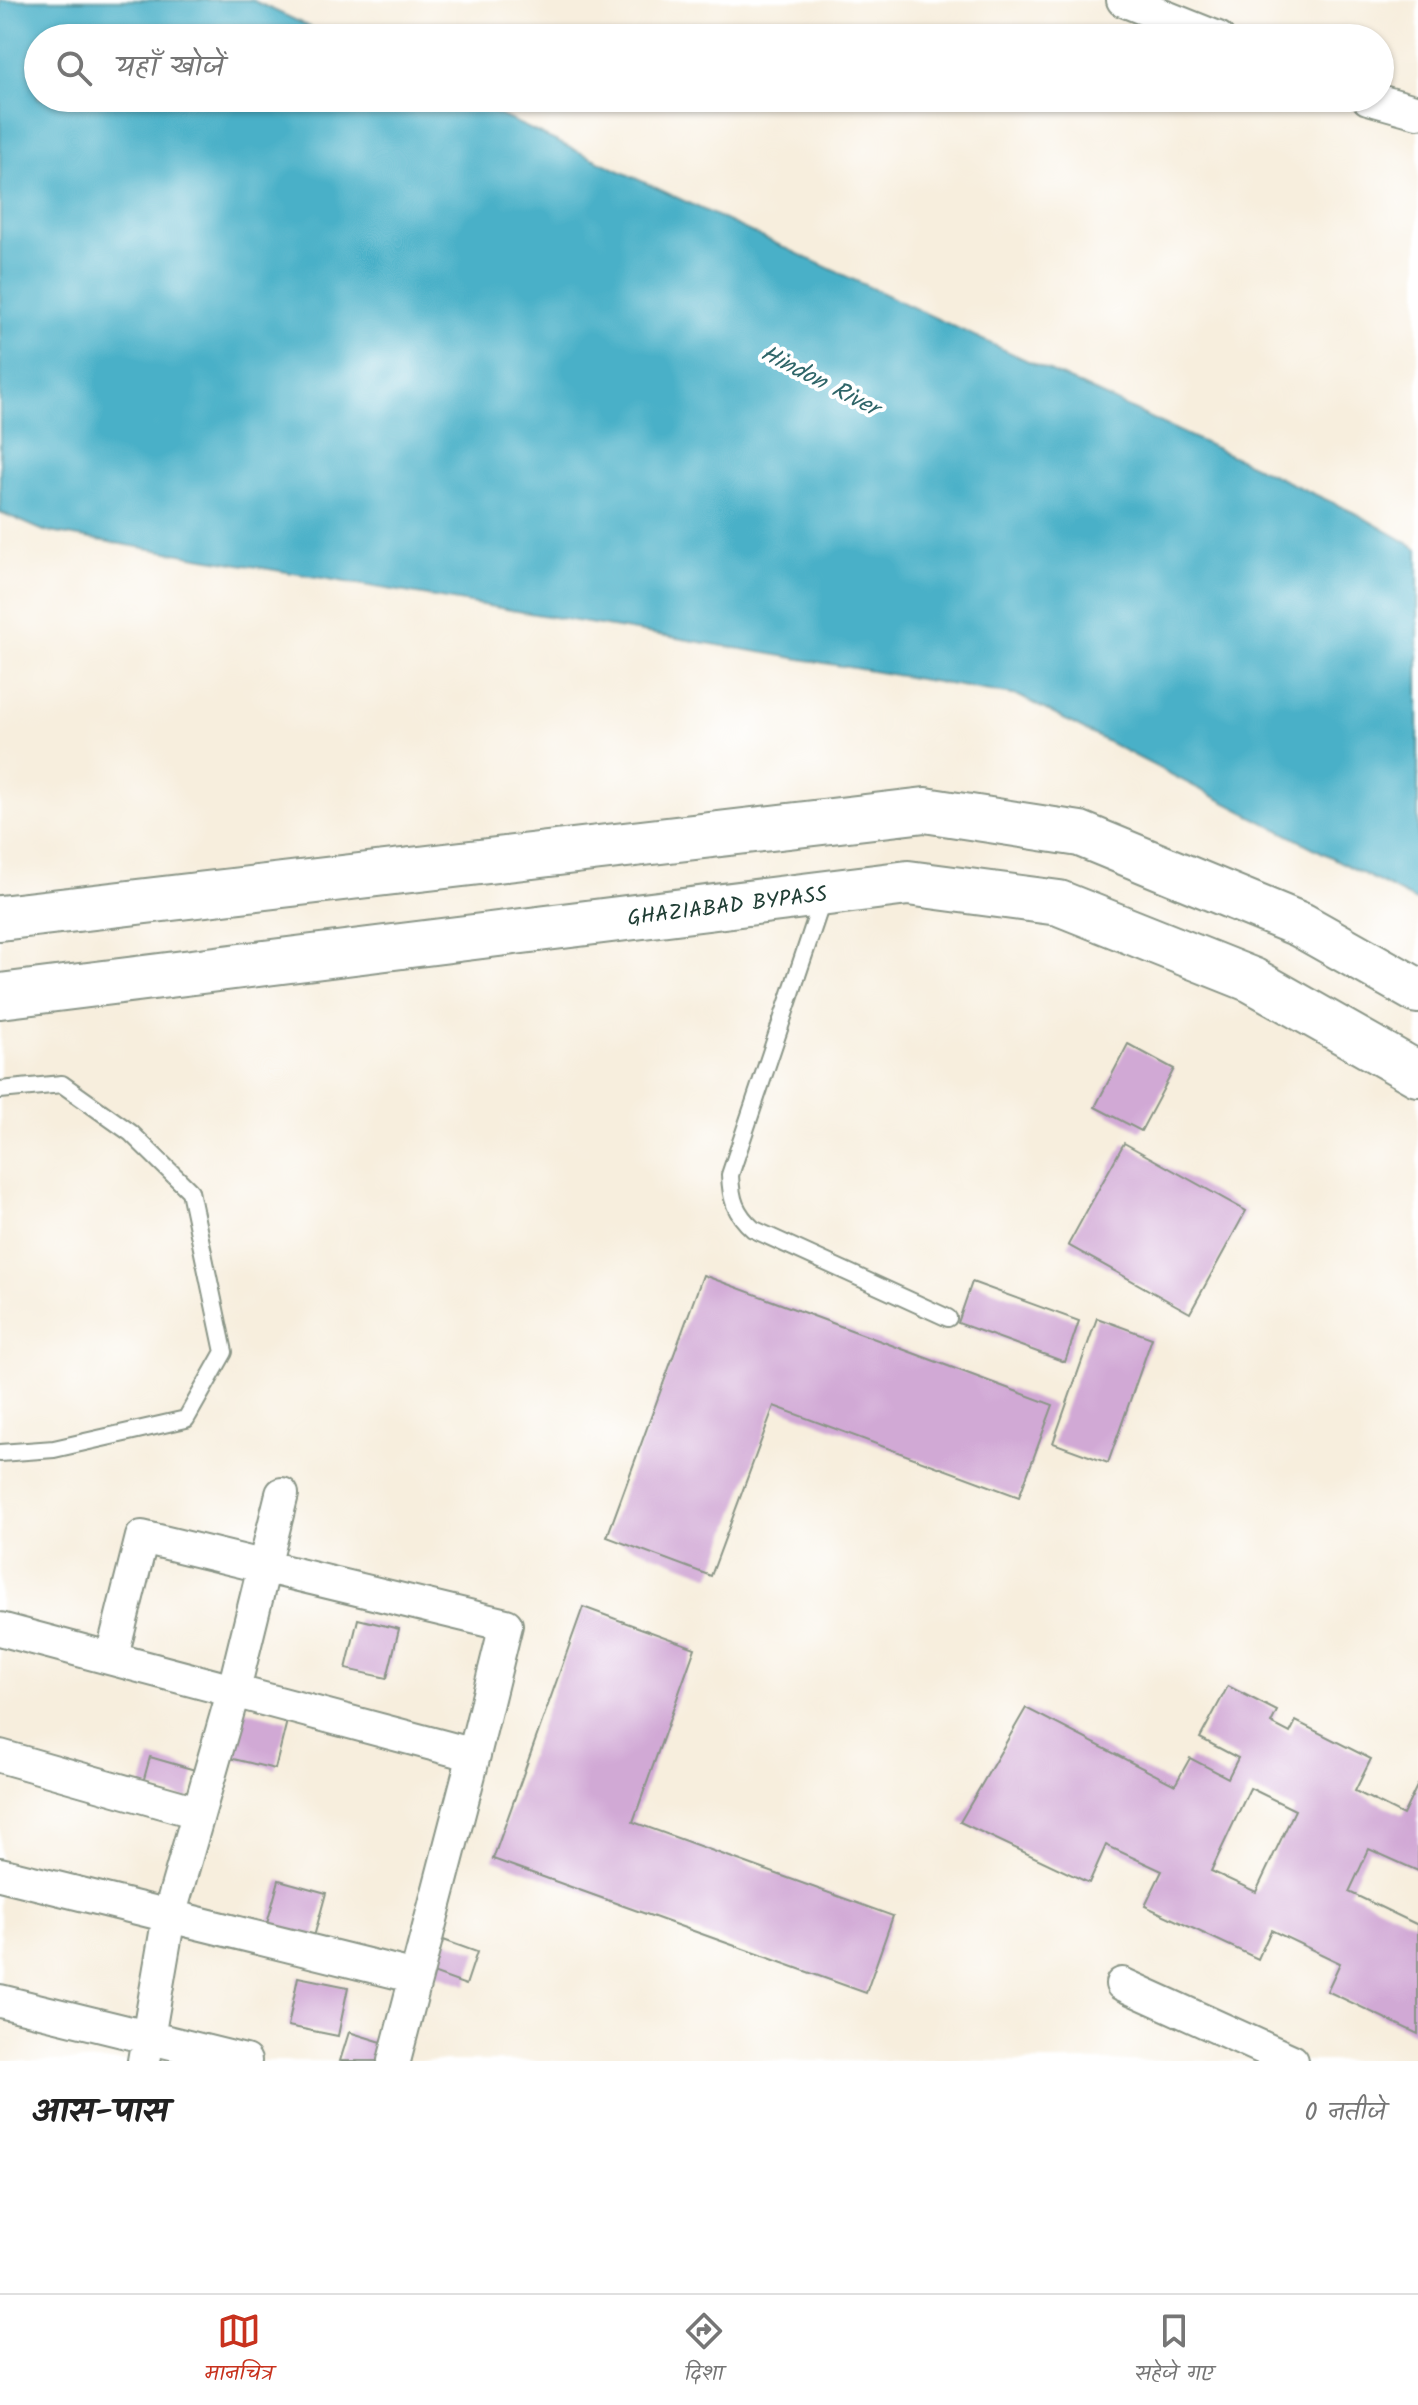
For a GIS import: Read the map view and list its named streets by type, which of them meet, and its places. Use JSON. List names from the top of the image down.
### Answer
{
  "streets": {
    "highway": ["GHAZIABAD BYPASS"]
  },
  "water": ["Hindon River"],
  "page": {
    "search": "यहाँ खोजें",
    "heading": ["आस-पास", "0 नतीजे"],
    "nav": ["मानचित्र", "दिशा", "सहेजे गए"]
  }
}
